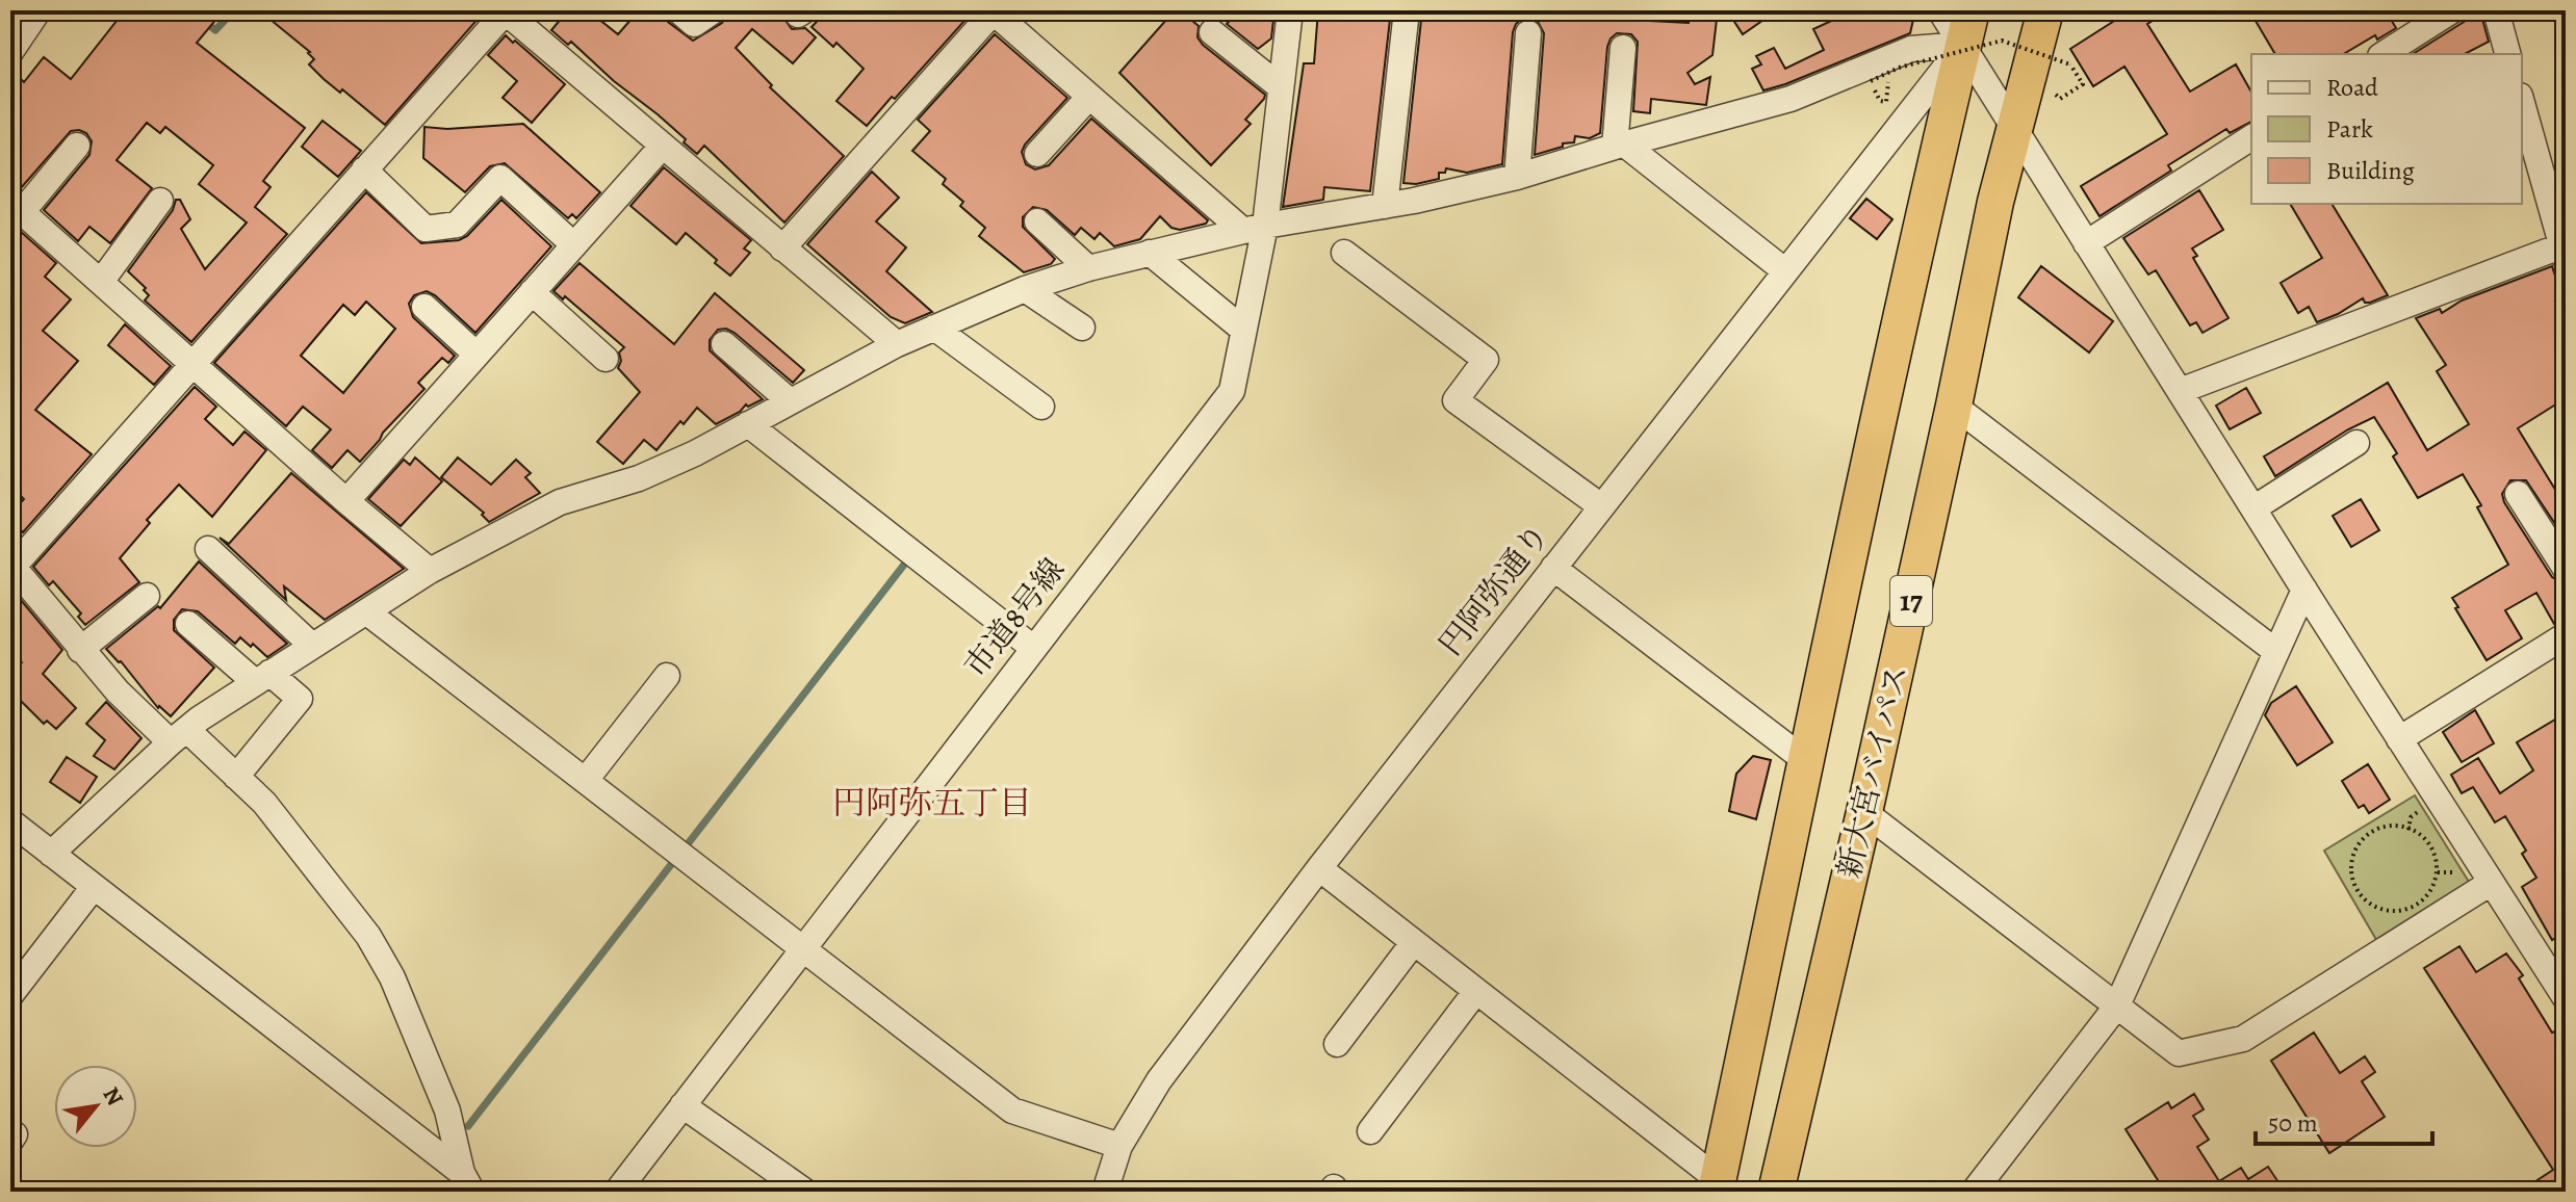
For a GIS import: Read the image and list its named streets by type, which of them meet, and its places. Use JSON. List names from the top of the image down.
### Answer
{
  "streets": {
    "highway": ["17", "新大宮バイパス"],
    "street": ["円阿弥通り", "市道8号線"]
  },
  "crossings": [
    ["円阿弥通り", "17"]
  ],
  "districts": ["円阿弥五丁目"],
  "legend": ["Road", "Park", "Building"],
  "scale_bar": "50 m",
  "north": "top right"
}
